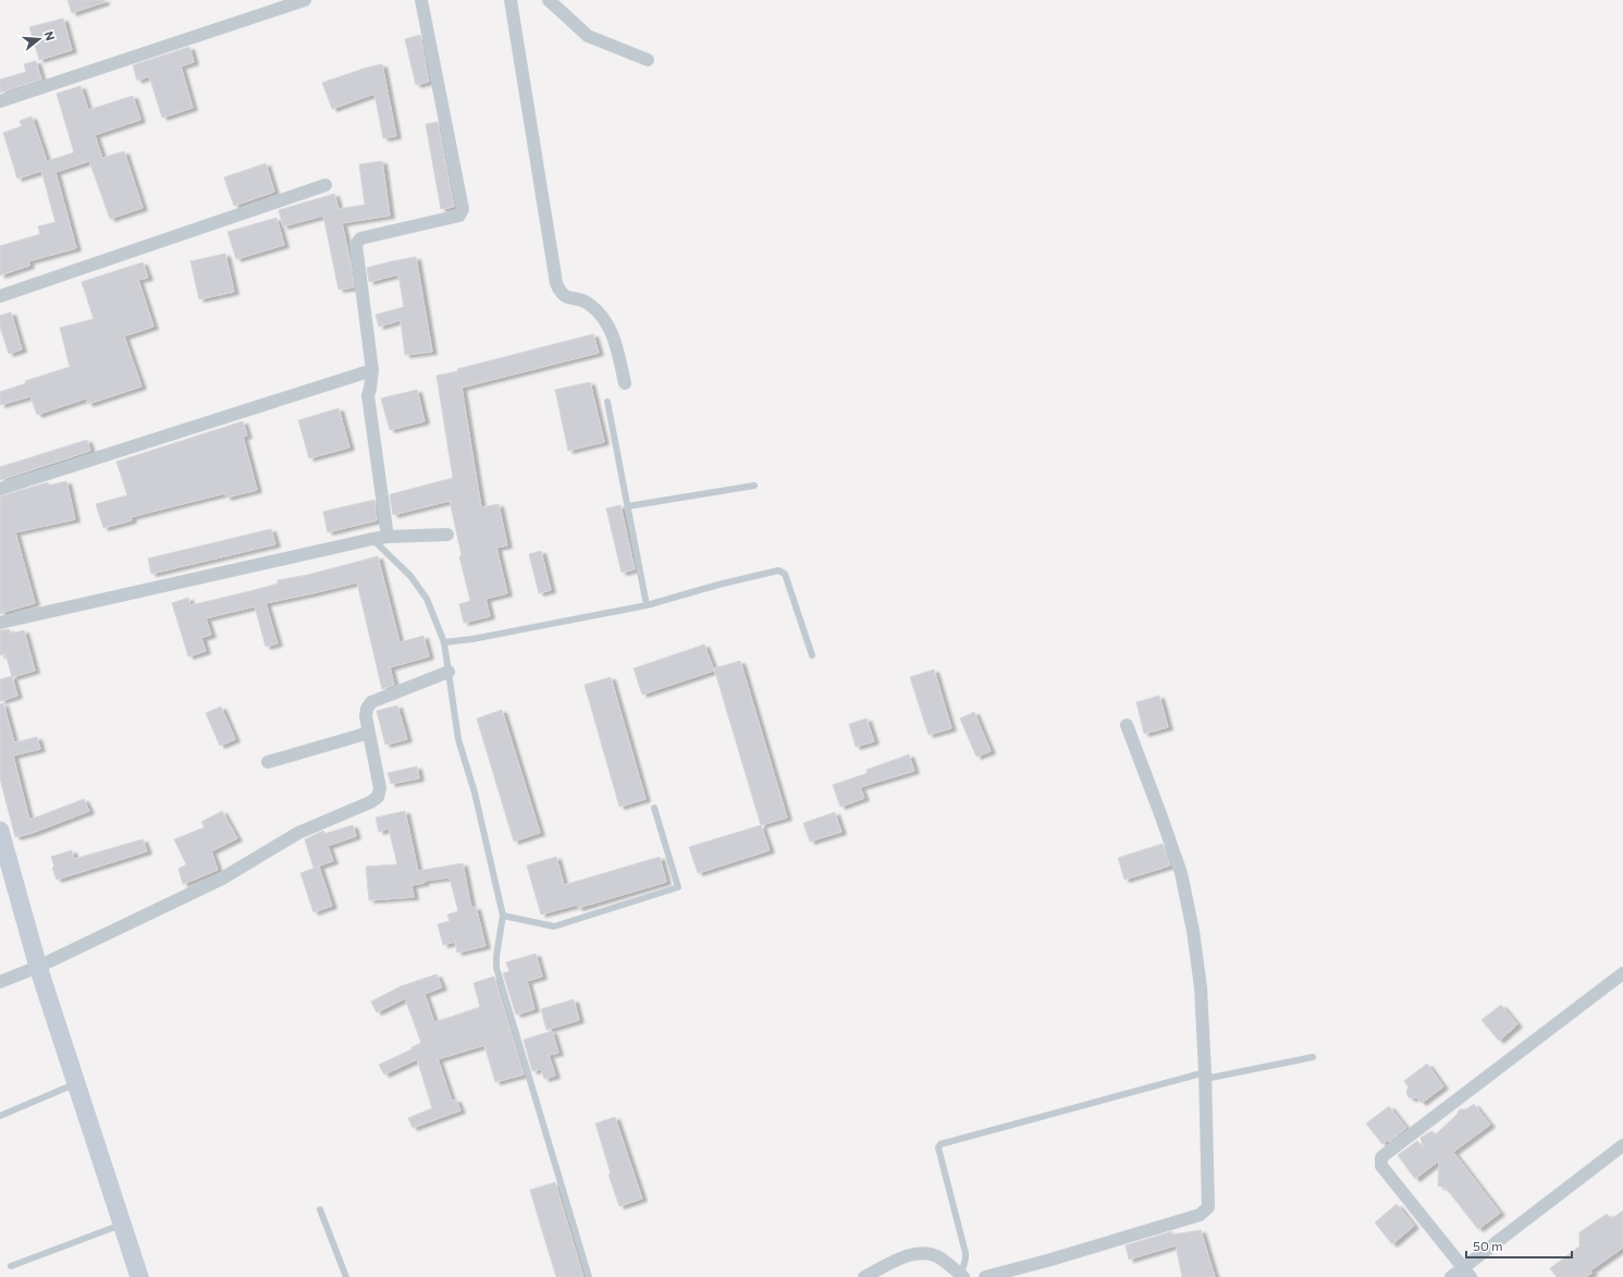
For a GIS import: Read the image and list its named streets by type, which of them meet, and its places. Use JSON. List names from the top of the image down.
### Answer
{
  "scale_bar": "50 m",
  "north": "right"
}
